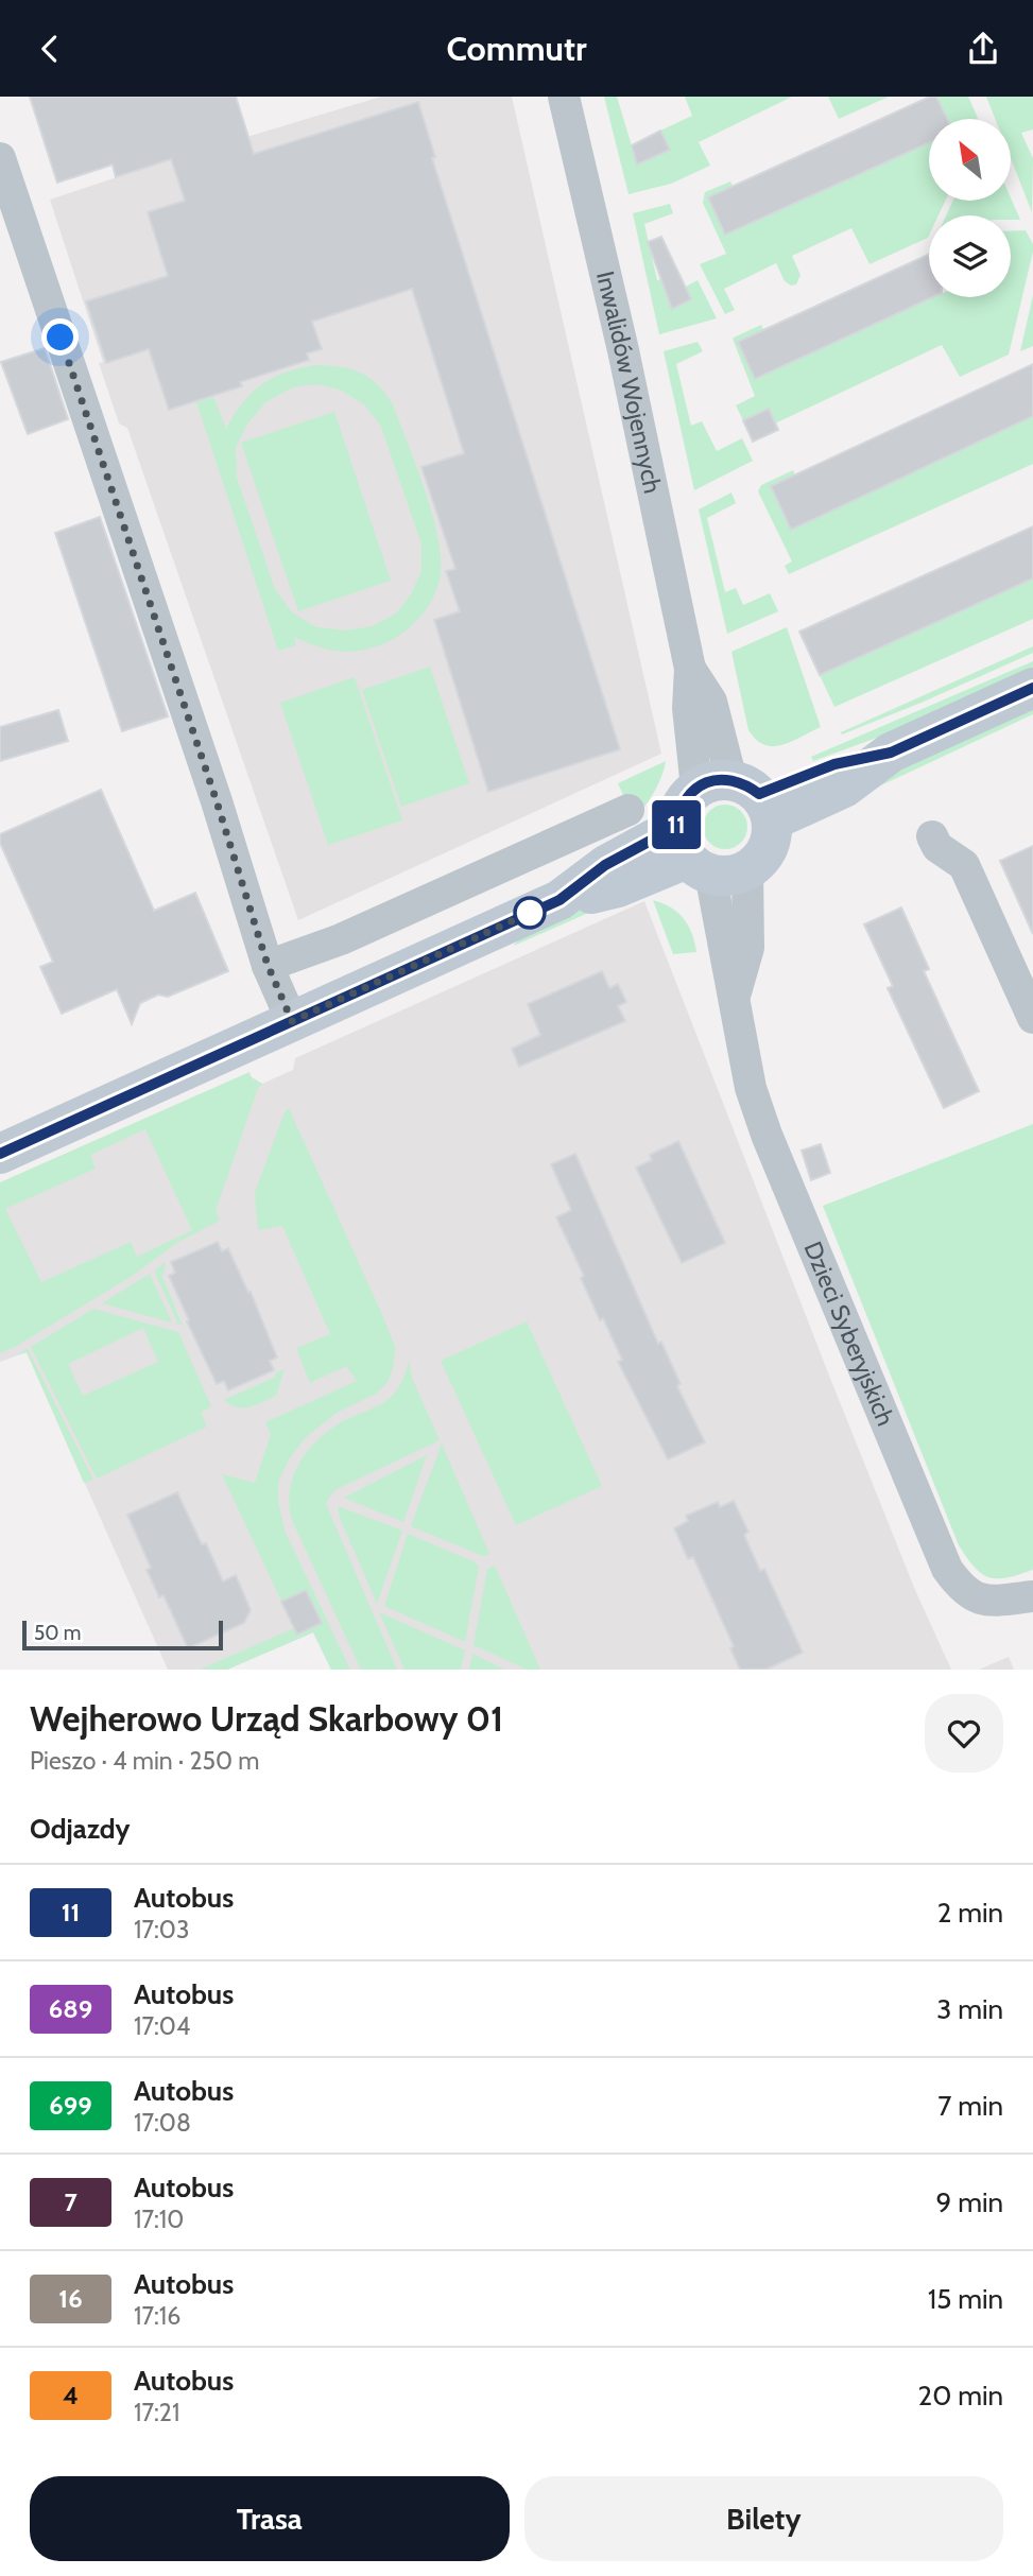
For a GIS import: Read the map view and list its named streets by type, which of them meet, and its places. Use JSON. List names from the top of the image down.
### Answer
{
  "streets": {
    "street": ["Inwalidów Wojennych", "Dzieci Syberyjskich"]
  },
  "lines": ["bus line 11"],
  "scale_bar": "50 m",
  "north": "top left",
  "page": {
    "header": "Commutr",
    "on_map": "11",
    "scale": "50 m",
    "heading": [
      ["Wejherowo Urząd Skarbowy 01", "Pieszo · 4 min · 250 m"],
      "Odjazdy"
    ],
    "list": [
      {
        "mark": "11",
        "name": "Autobus",
        "note": "17:03",
        "value": "2 min"
      },
      {
        "mark": "689",
        "name": "Autobus",
        "note": "17:04",
        "value": "3 min"
      },
      {
        "mark": "699",
        "name": "Autobus",
        "note": "17:08",
        "value": "7 min"
      },
      {
        "mark": "7",
        "name": "Autobus",
        "note": "17:10",
        "value": "9 min"
      },
      {
        "mark": "16",
        "name": "Autobus",
        "note": "17:16",
        "value": "15 min"
      },
      {
        "mark": "4",
        "name": "Autobus",
        "note": "17:21",
        "value": "20 min"
      }
    ],
    "buttons": ["Trasa", "Bilety"]
  }
}
